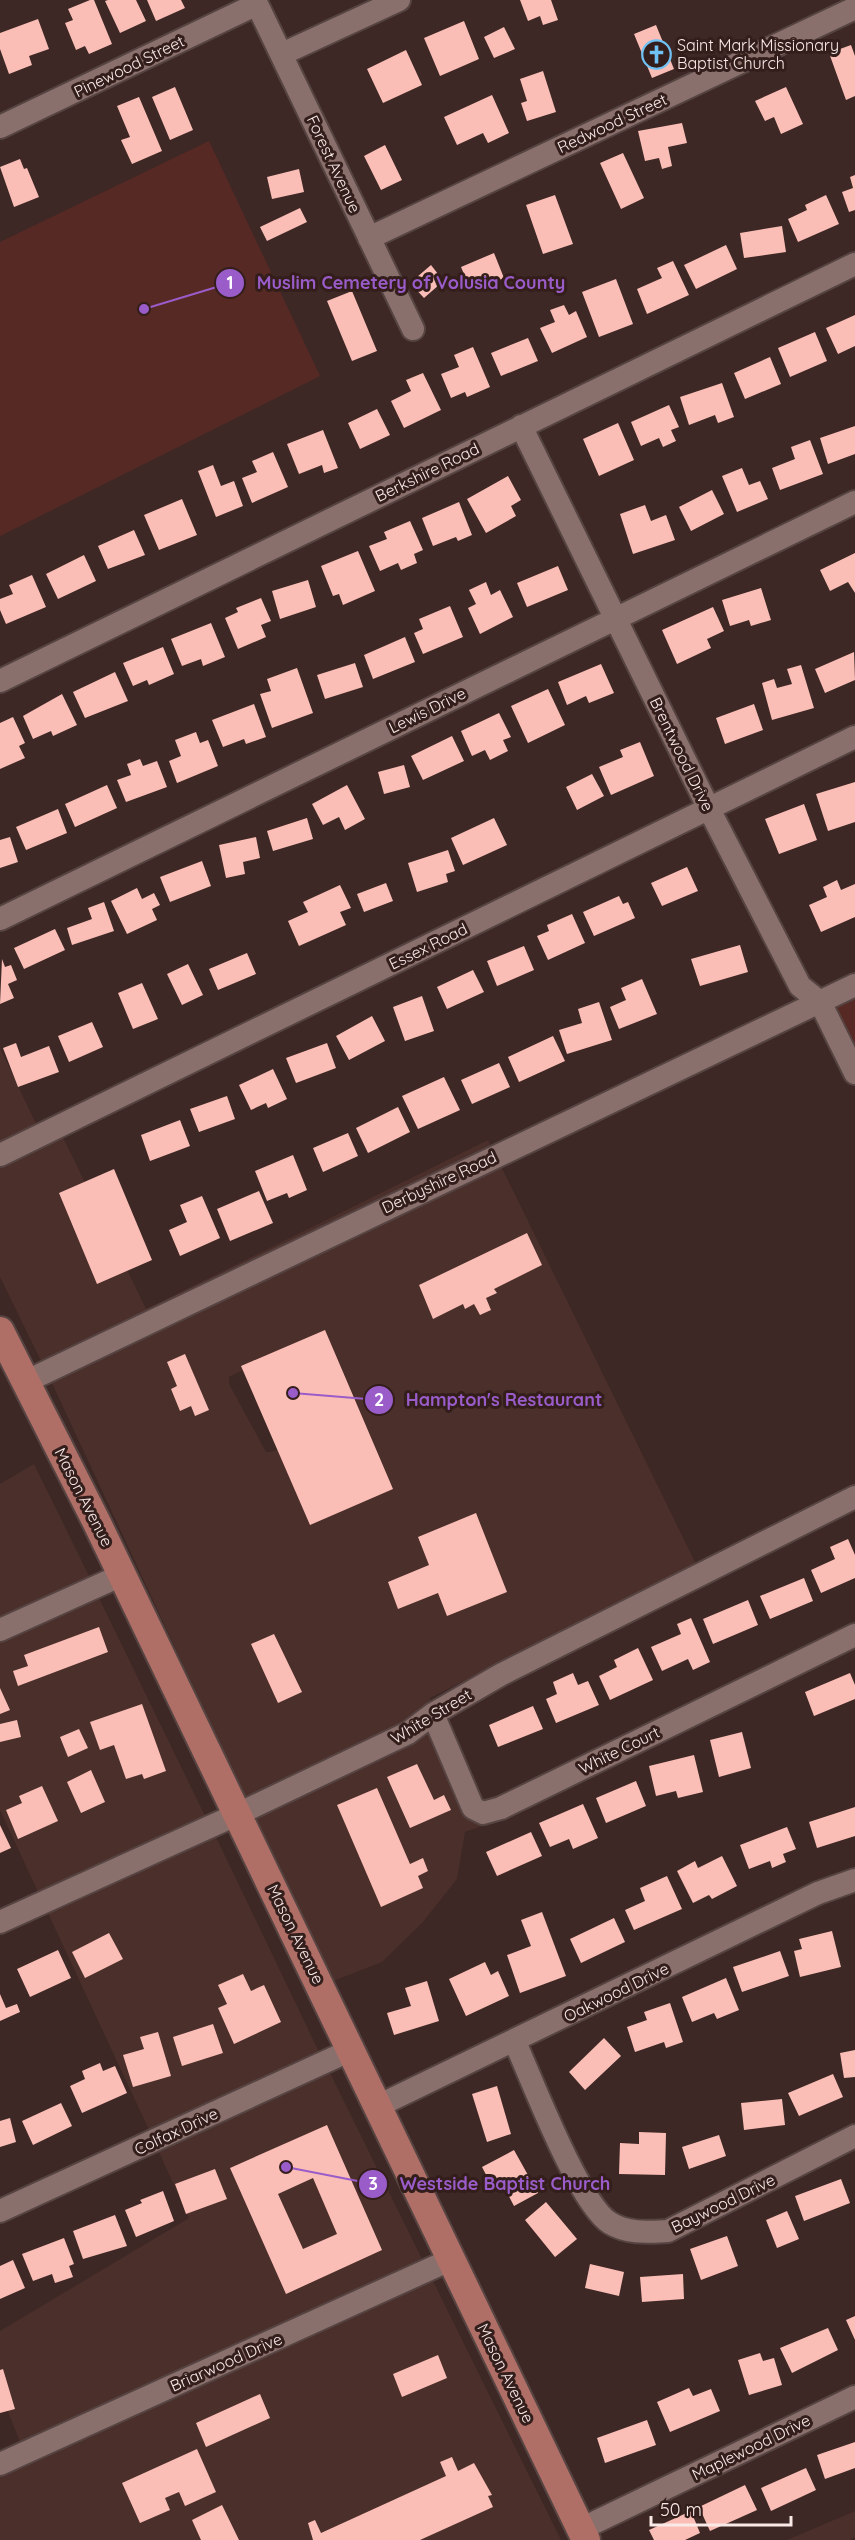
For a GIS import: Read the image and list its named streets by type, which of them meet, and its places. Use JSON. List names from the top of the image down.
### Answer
{
  "streets": {
    "main road": ["Mason Avenue"],
    "street": [
      "Pinewood Street",
      "Redwood Street",
      "Forest Avenue",
      "Berkshire Road",
      "Lewis Drive",
      "Brentwood Drive",
      "Essex Road",
      "Derbyshire Road",
      "White Street",
      "White Court",
      "Oakwood Drive",
      "Colfax Drive",
      "Baywood Drive",
      "Briarwood Drive",
      "Maplewood Drive"
    ]
  },
  "crossings": [
    ["Pinewood Street", "Forest Avenue"],
    ["Redwood Street", "Forest Avenue"],
    ["Berkshire Road", "Brentwood Drive"],
    ["Lewis Drive", "Brentwood Drive"],
    ["Brentwood Drive", "Essex Road"],
    ["Brentwood Drive", "Derbyshire Road"],
    ["Derbyshire Road", "Mason Avenue"],
    ["Mason Avenue", "White Street"],
    ["Mason Avenue", "Oakwood Drive"],
    ["Mason Avenue", "Colfax Drive"],
    ["Mason Avenue", "Briarwood Drive"],
    ["Mason Avenue", "Maplewood Drive"],
    ["White Street", "White Court"],
    ["Oakwood Drive", "Baywood Drive"]
  ],
  "places": {
    "church": ["Saint Mark Missionary Baptist Church"],
    "other": ["Muslim Cemetery of Volusia County", "Hampton's Restaurant", "Westside Baptist Church"]
  },
  "scale_bar": "50 m"
}
